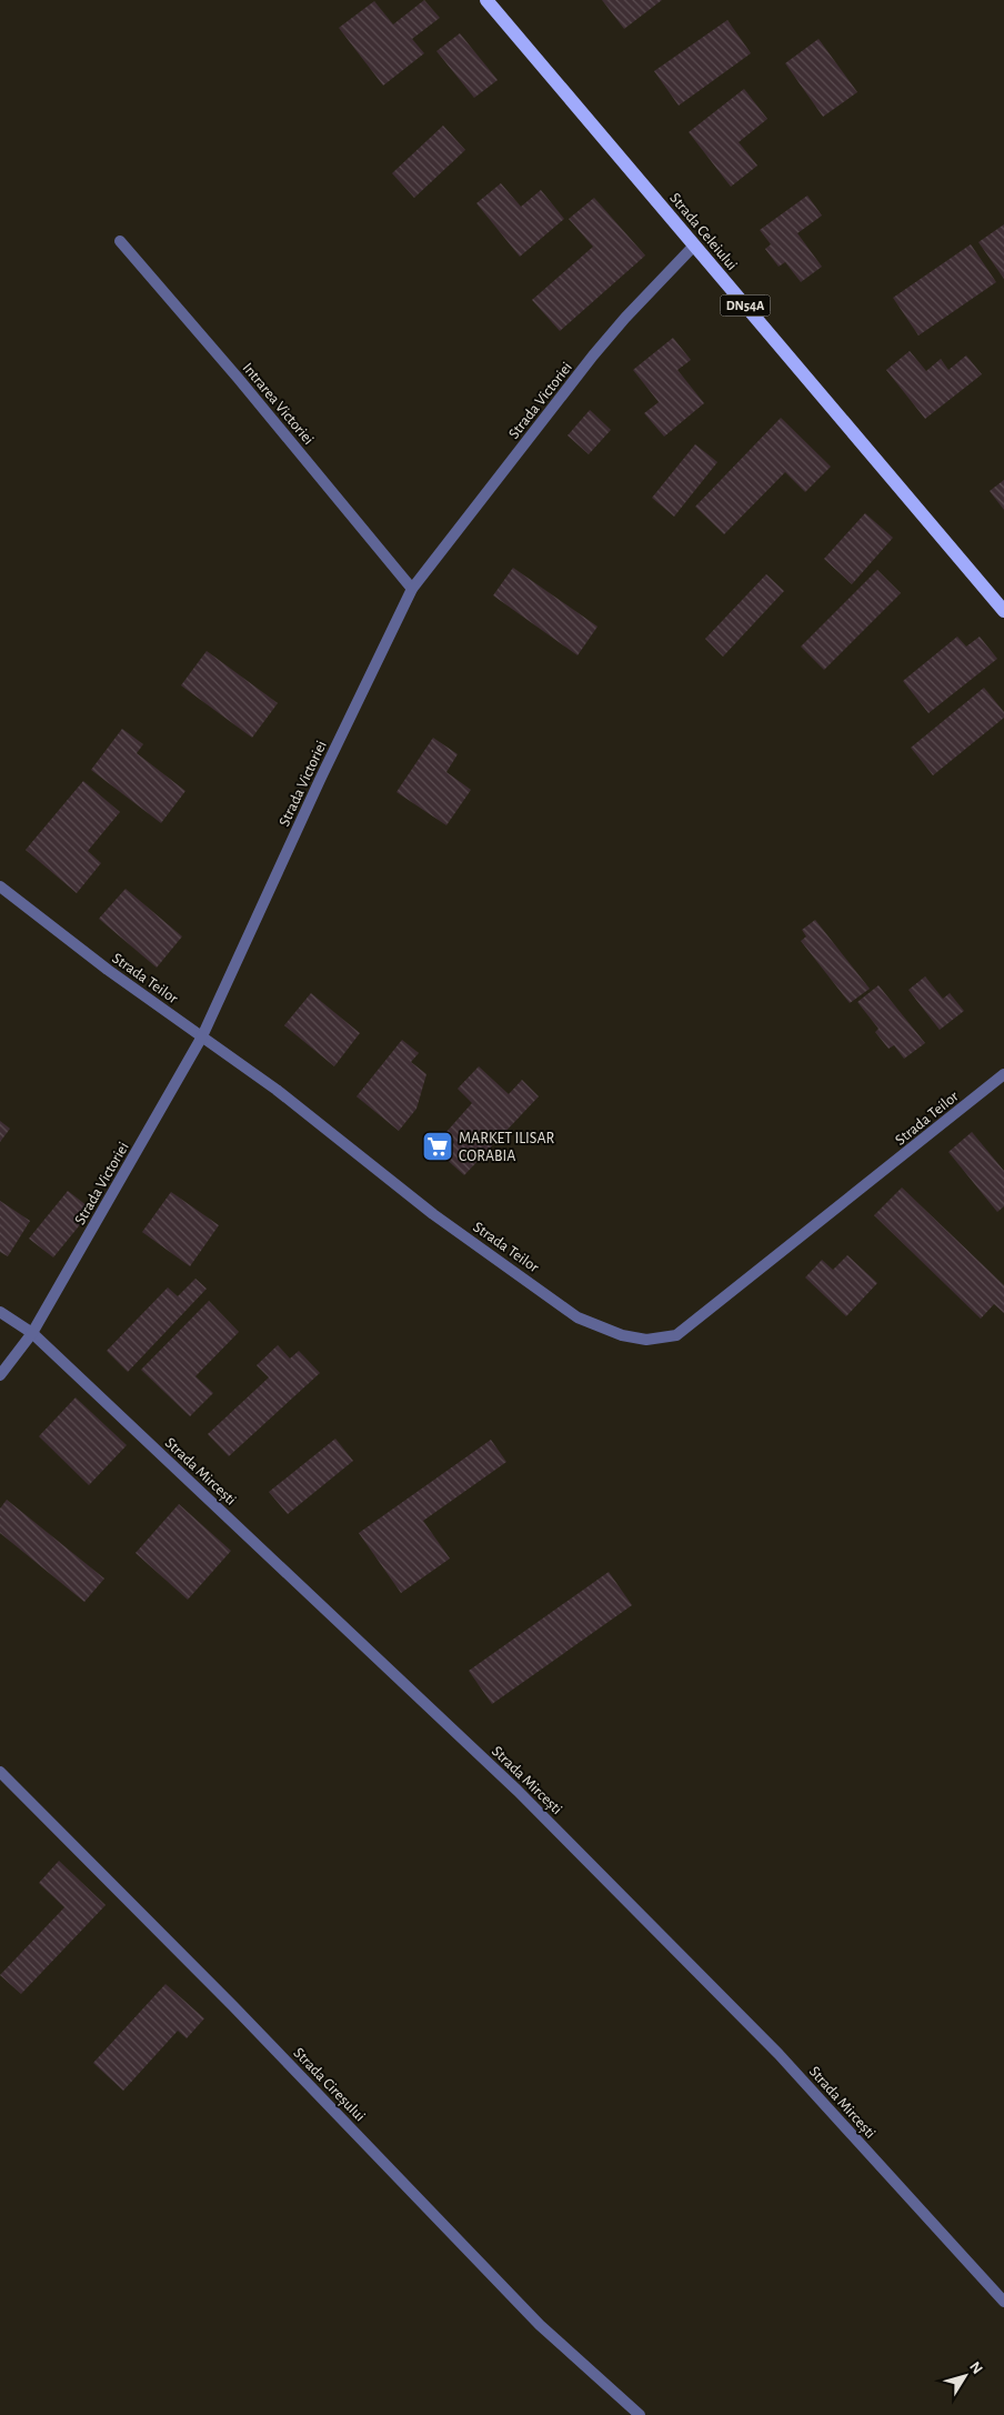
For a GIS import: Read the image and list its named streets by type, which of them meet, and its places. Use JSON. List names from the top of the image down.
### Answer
{
  "streets": {
    "main road": ["Strada Celeiului", "DN54A"],
    "street": [
      "Strada Victoriei",
      "Intrarea Victoriei",
      "Strada Teilor",
      "Strada Mircești",
      "Strada Cireșului"
    ]
  },
  "crossings": [
    ["Strada Celeiului", "Strada Victoriei"],
    ["Strada Victoriei", "Intrarea Victoriei"],
    ["Strada Victoriei", "Strada Teilor"],
    ["Strada Victoriei", "Strada Mircești"]
  ],
  "places": {
    "supermarket": ["MARKET ILISAR CORABIA"]
  },
  "north": "top right"
}
